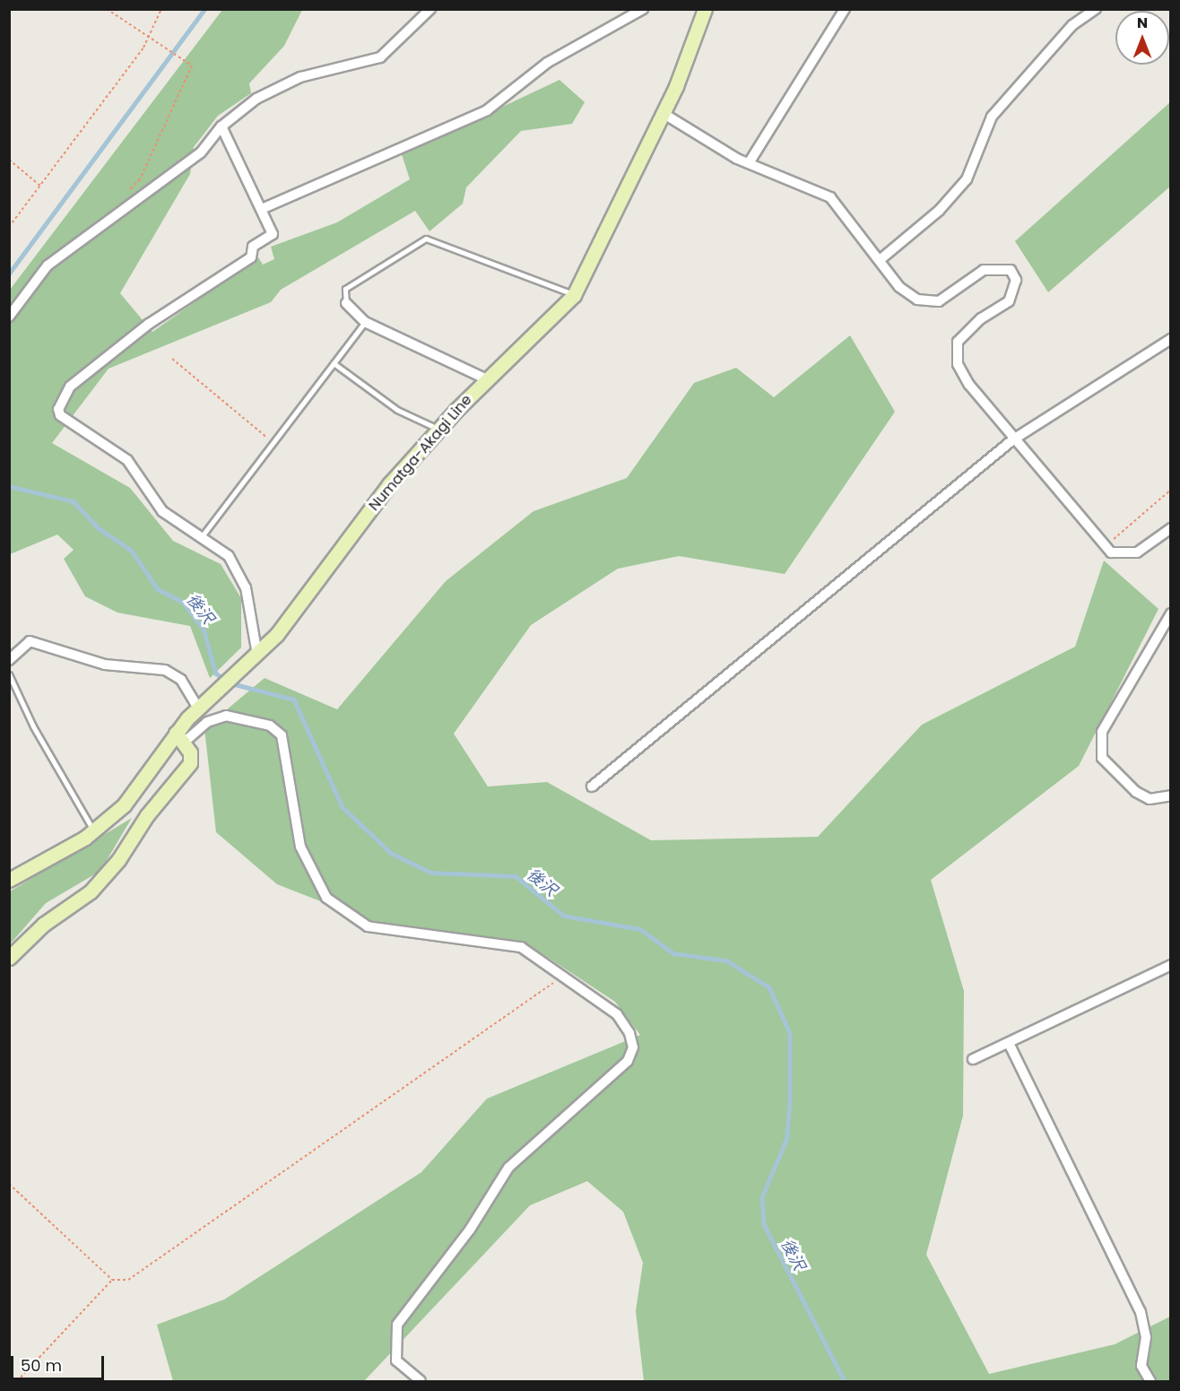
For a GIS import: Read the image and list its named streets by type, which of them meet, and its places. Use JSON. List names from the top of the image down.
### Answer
{
  "streets": {
    "main road": ["Numatga-Akagi Line"]
  },
  "water": ["後沢"],
  "scale_bar": "50 m",
  "north": "top"
}
